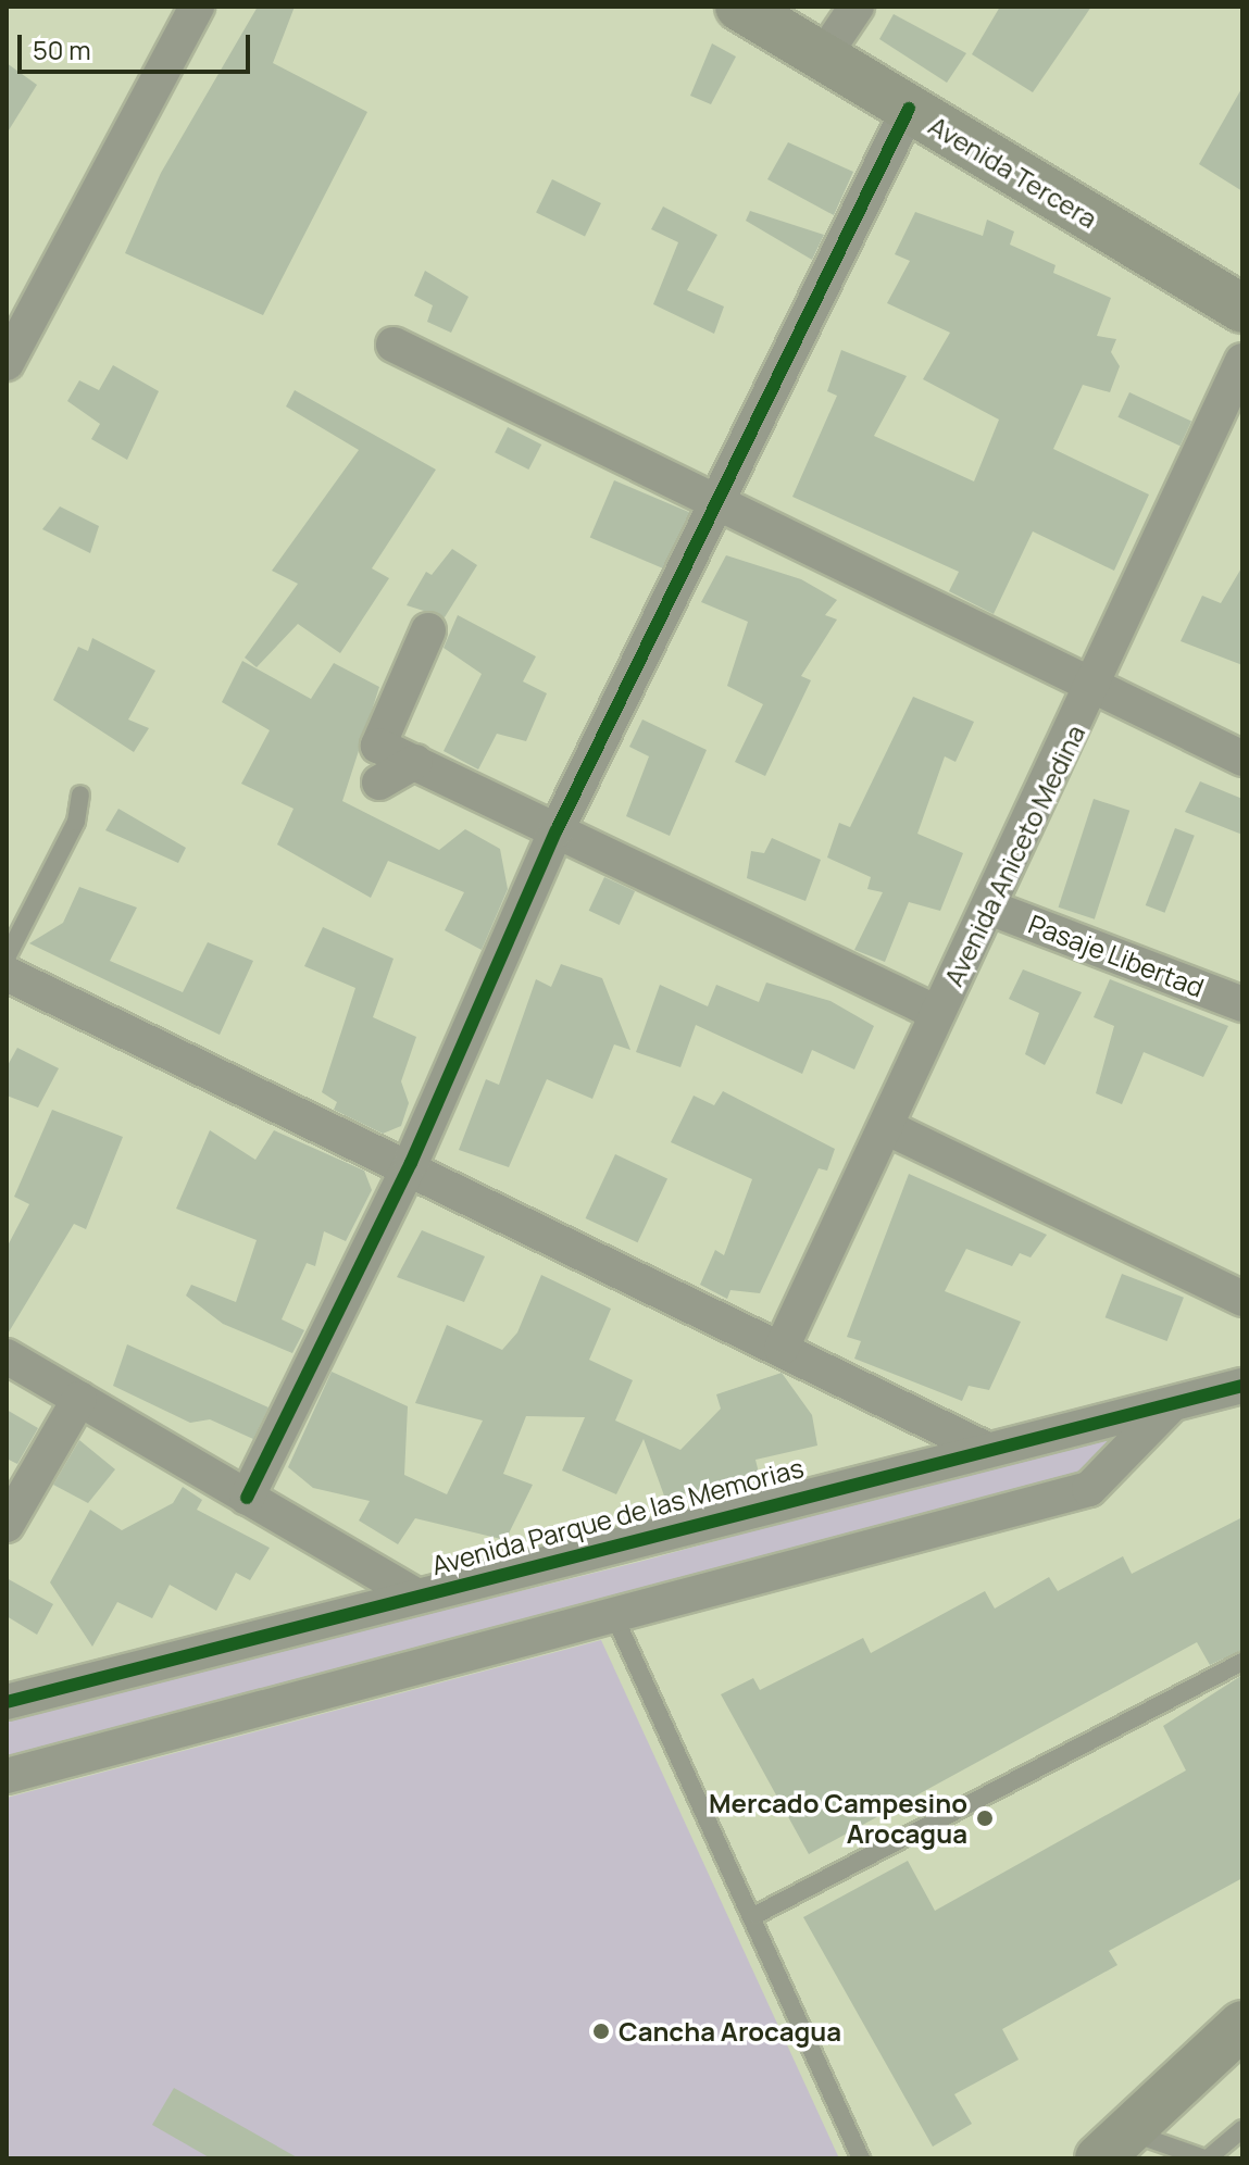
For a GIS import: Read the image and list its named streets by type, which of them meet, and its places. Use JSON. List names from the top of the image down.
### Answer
{
  "streets": {
    "street": [
      "Avenida Tercera",
      "Avenida Aniceto Medina",
      "Pasaje Libertad",
      "Avenida Parque de las Memorias"
    ]
  },
  "crossings": [
    ["Avenida Aniceto Medina", "Pasaje Libertad"]
  ],
  "places": ["Mercado Campesino Arocagua", "Cancha Arocagua"],
  "scale_bar": "50 m"
}
